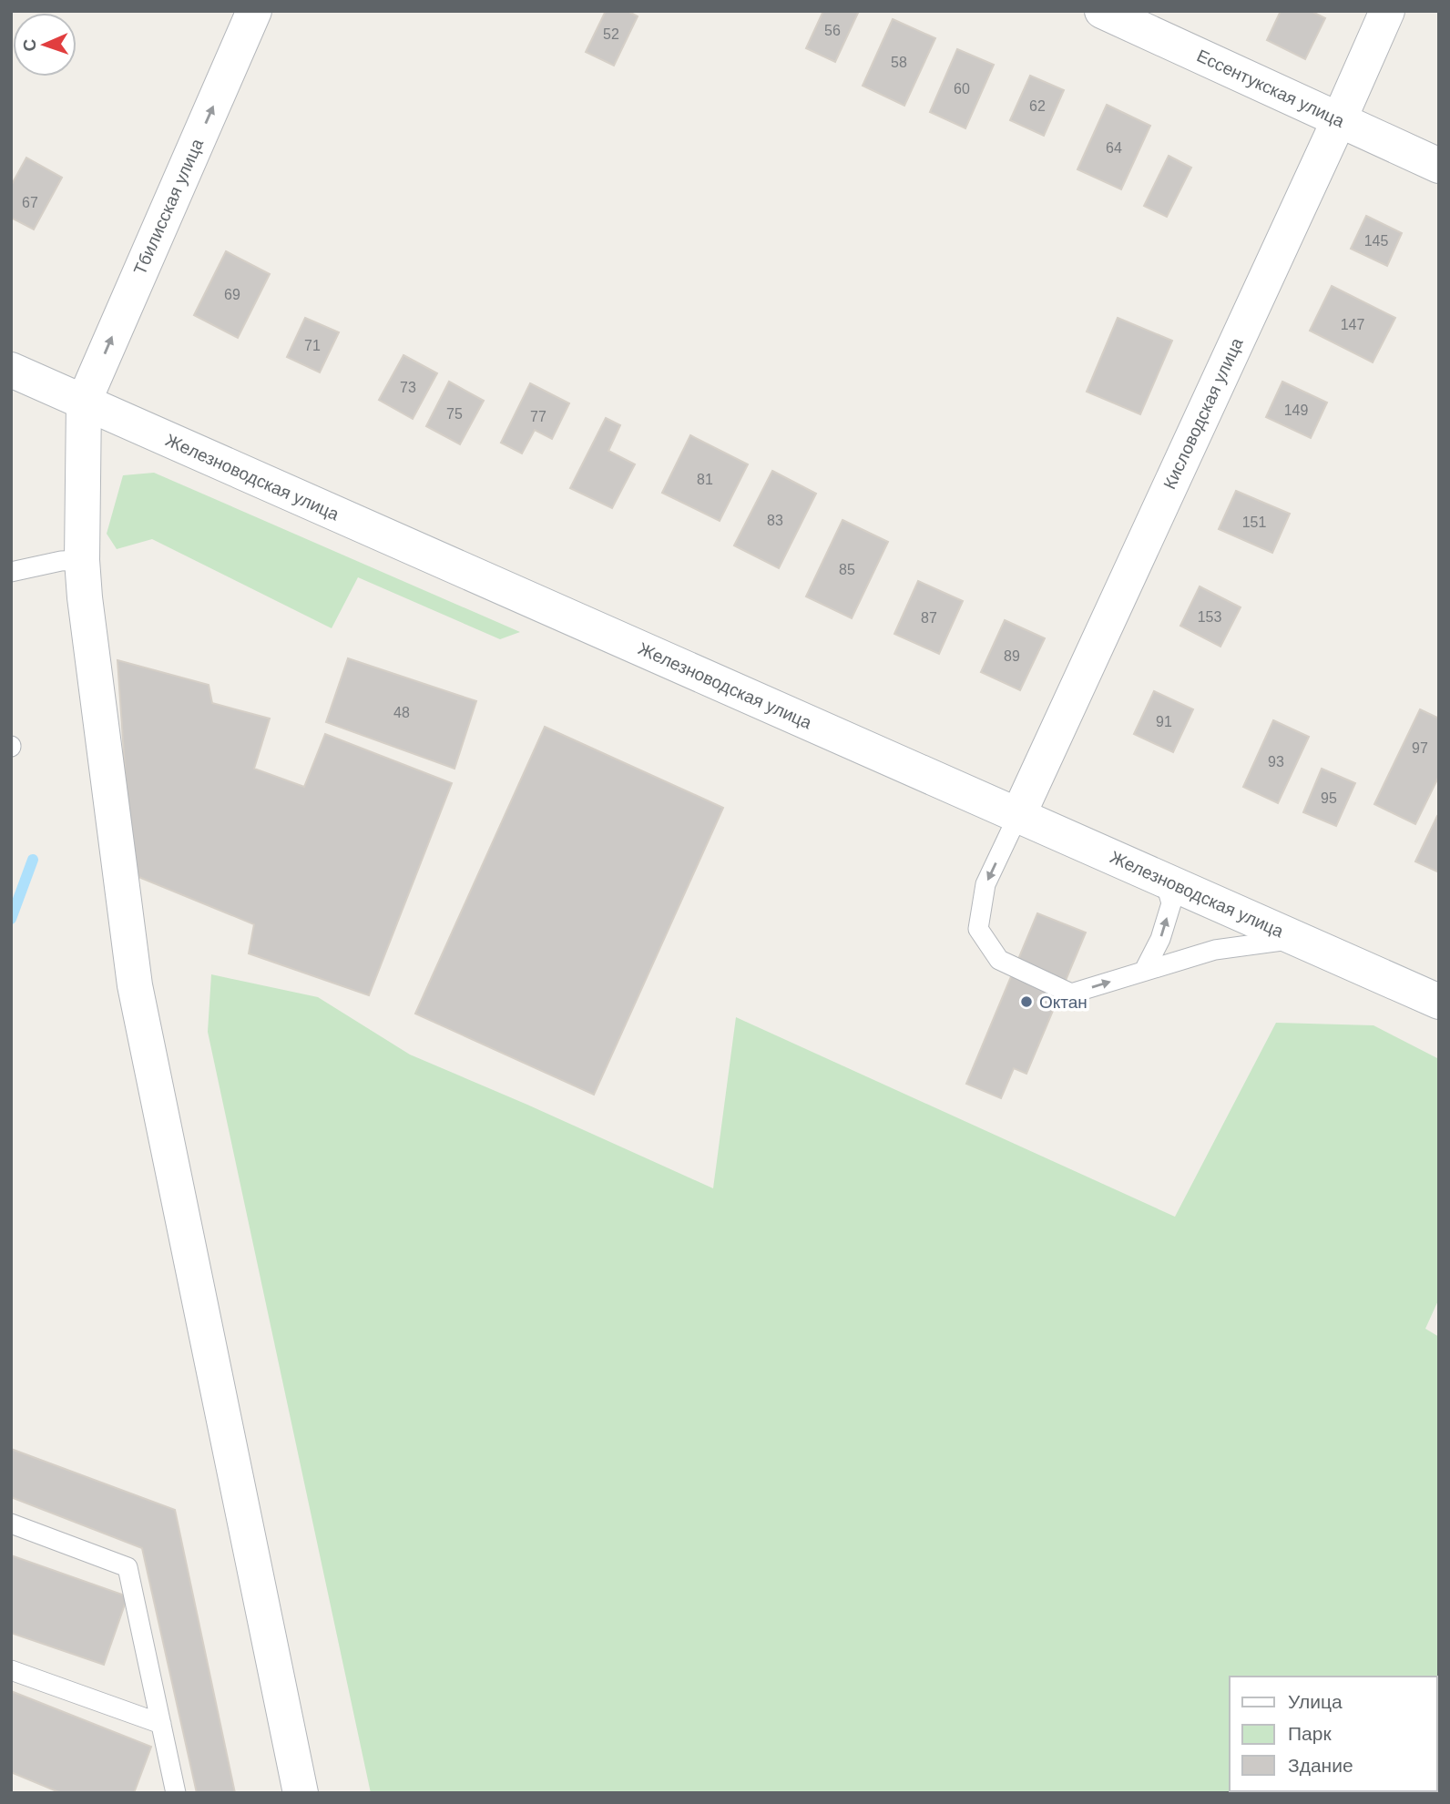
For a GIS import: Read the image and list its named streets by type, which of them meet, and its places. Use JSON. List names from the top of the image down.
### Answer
{
  "streets": {
    "street": [
      "Ессентукская улица",
      "Тбилисская улица",
      "Кисловодская улица",
      "Железноводская улица"
    ]
  },
  "crossings": [
    ["Ессентукская улица", "Кисловодская улица"],
    ["Тбилисская улица", "Железноводская улица"],
    ["Кисловодская улица", "Железноводская улица"]
  ],
  "one_way": ["Тбилисская улица"],
  "places": ["Октан"],
  "house_numbers": [
    "56",
    "52",
    "58",
    "60",
    "62",
    "64",
    "67",
    "145",
    "69",
    "147",
    "71",
    "73",
    "149",
    "75",
    "77",
    "81",
    "83",
    "151",
    "85",
    "153",
    "87",
    "89",
    "48",
    "91",
    "97",
    "93",
    "95"
  ],
  "legend": ["Улица", "Парк", "Здание"],
  "north": "left"
}
